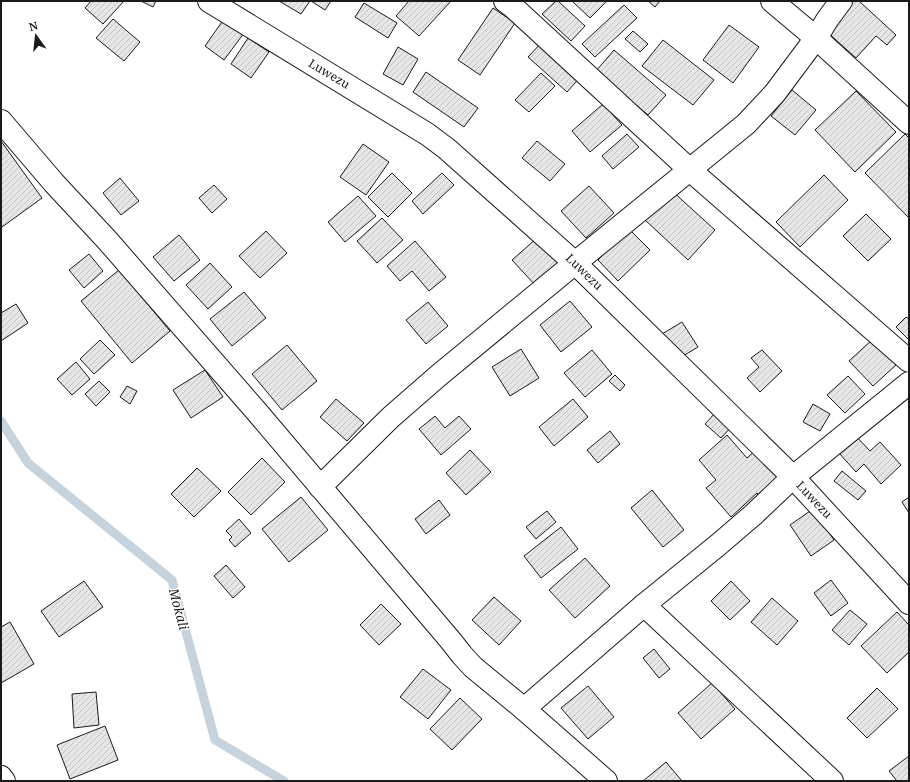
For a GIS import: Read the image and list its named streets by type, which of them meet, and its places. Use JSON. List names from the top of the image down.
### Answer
{
  "streets": {
    "street": ["Luwezu"]
  },
  "water": ["Mokali"],
  "north": "top"
}
